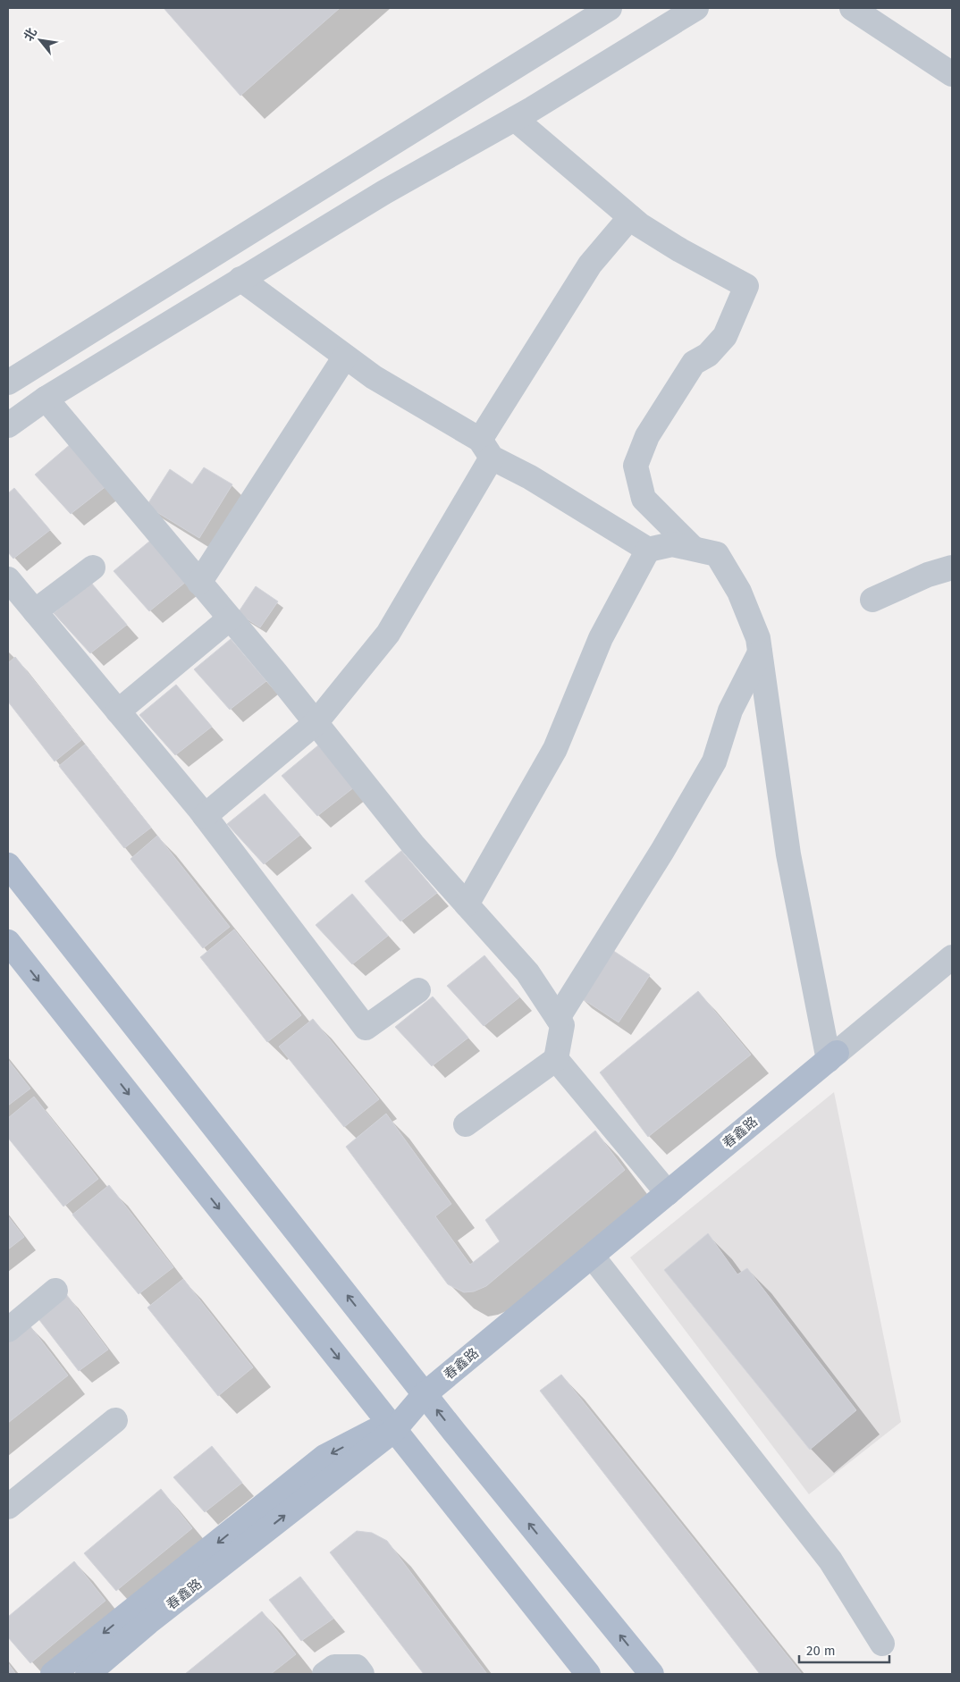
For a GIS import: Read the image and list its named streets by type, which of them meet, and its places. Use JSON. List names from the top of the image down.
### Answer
{
  "streets": {
    "main road": ["春鑫路"]
  },
  "scale_bar": "20 m",
  "north": "top left"
}
